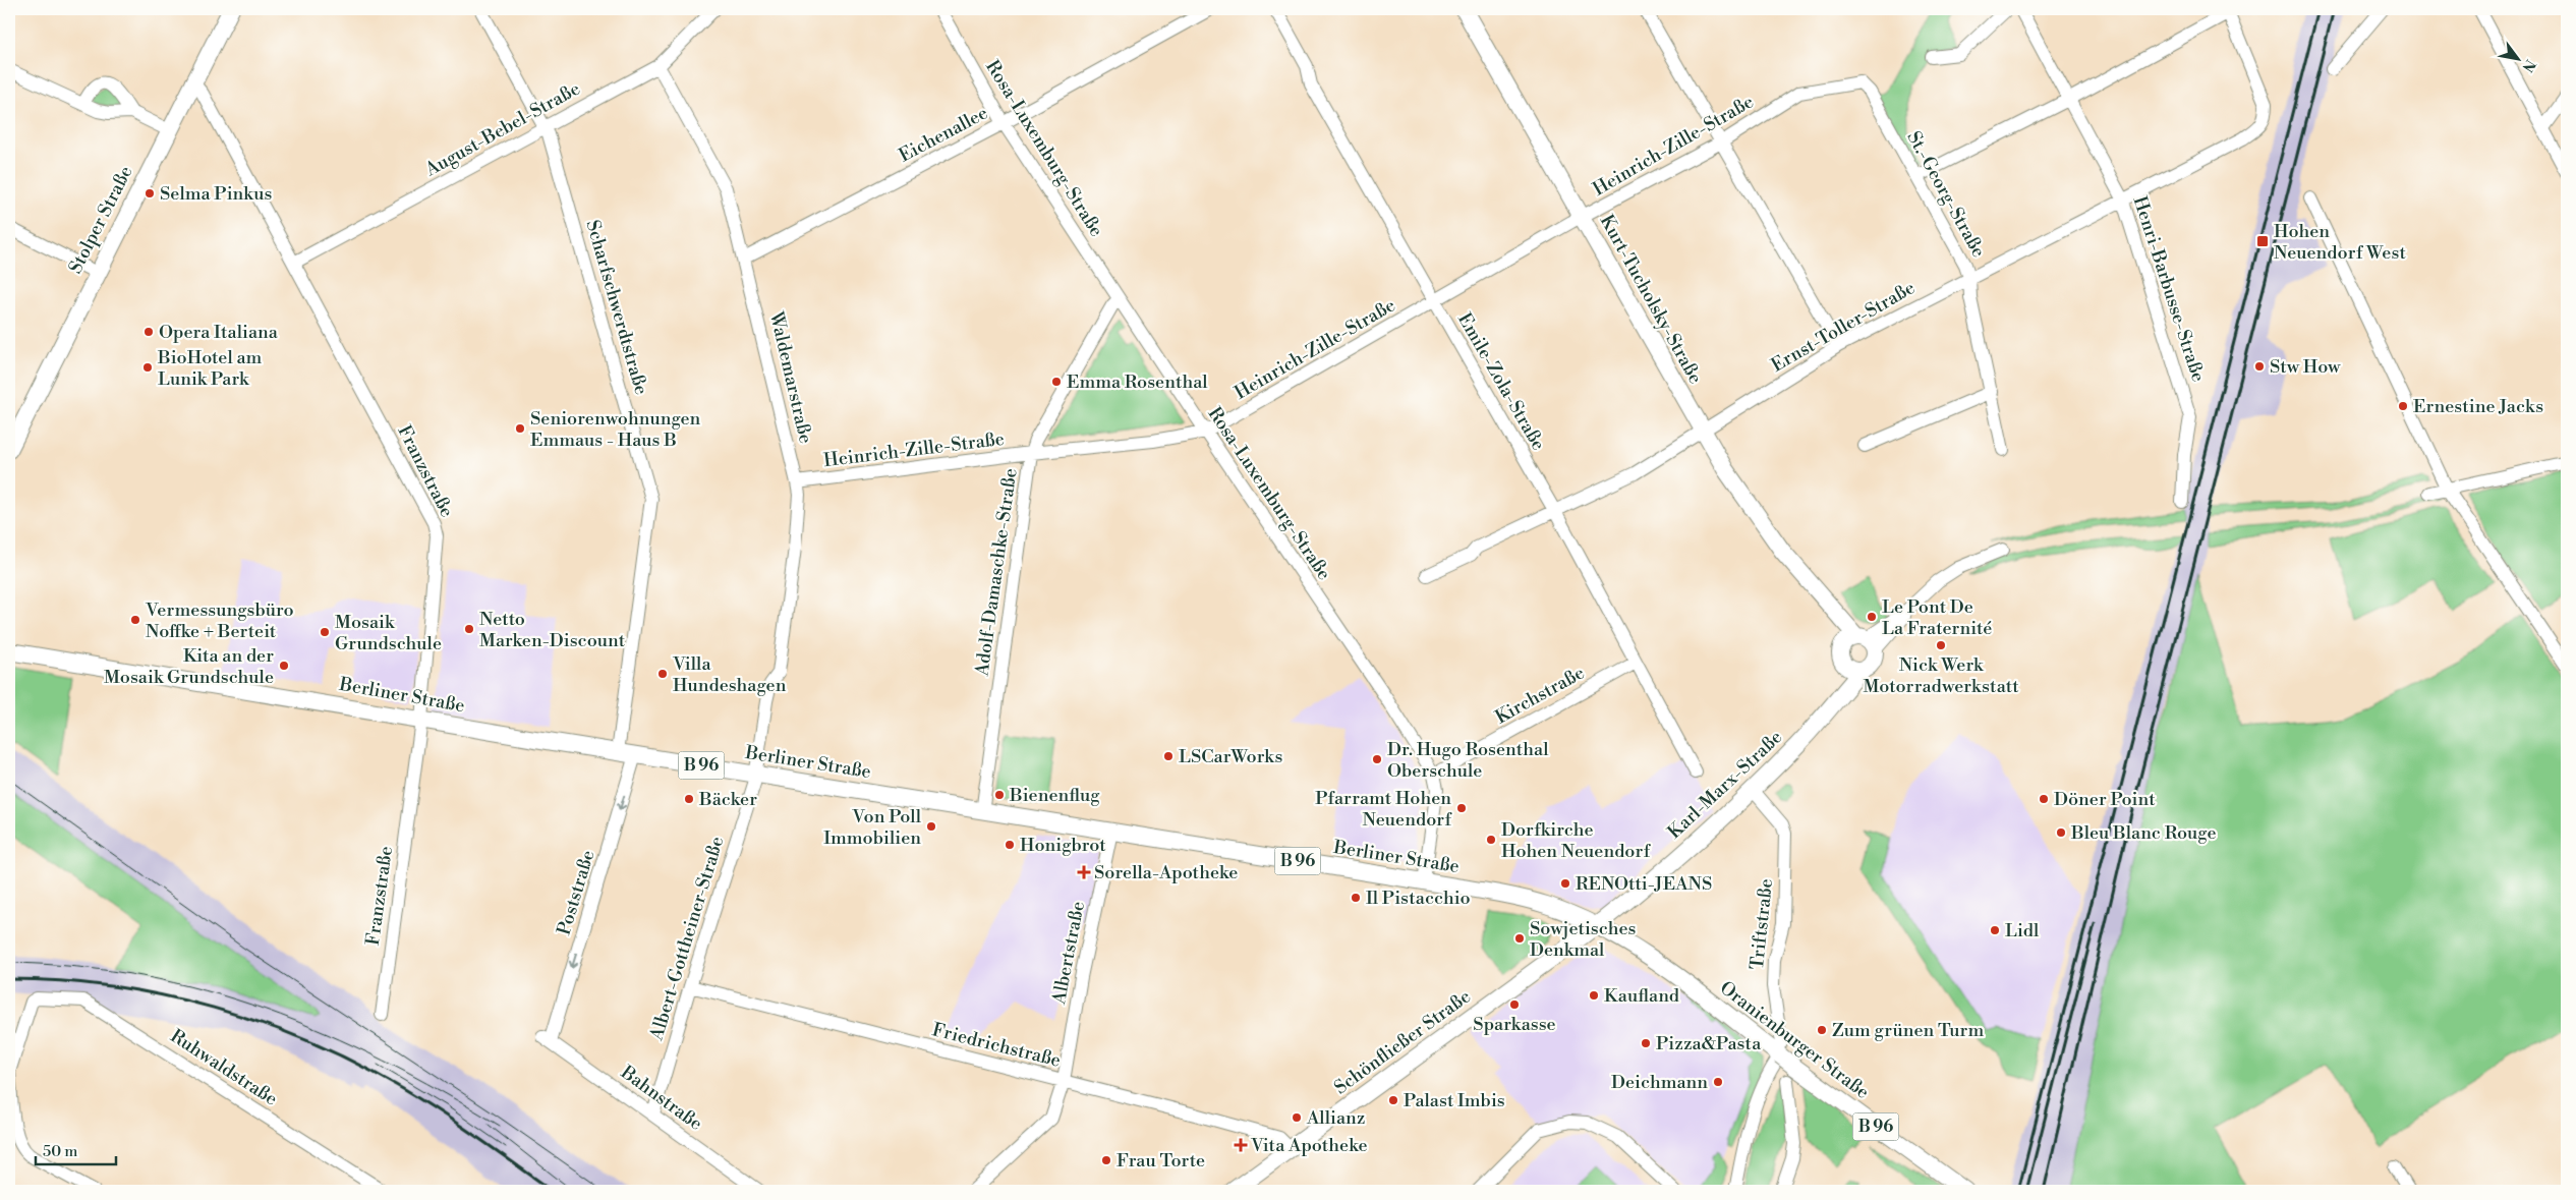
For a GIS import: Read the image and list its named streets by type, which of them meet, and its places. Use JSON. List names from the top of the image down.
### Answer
{
  "streets": {
    "main road": [
      "Stolper Straße",
      "Kurt-Tucholsky-Straße",
      "Berliner Straße",
      "B 96",
      "Karl-Marx-Straße",
      "Oranienburger Straße",
      "Schönfließer Straße"
    ],
    "street": [
      "August-Bebel-Straße",
      "Eichenallee",
      "Heinrich-Zille-Straße",
      "Rosa-Luxemburg-Straße",
      "St.-Georg-Straße",
      "Henri-Barbusse-Straße",
      "Scharfschwerdtstraße",
      "Ernst-Toller-Straße",
      "Waldemarstraße",
      "Emile-Zola-Straße",
      "Franzstraße",
      "Adolf-Damaschke-Straße",
      "Kirchstraße",
      "Poststraße",
      "Triftstraße",
      "Albert-Gottheiner-Straße",
      "Albertstraße",
      "Friedrichstraße",
      "Ruhwaldstraße",
      "Bahnstraße"
    ]
  },
  "crossings": [
    ["August-Bebel-Straße", "Scharfschwerdtstraße"],
    ["August-Bebel-Straße", "Waldemarstraße"],
    ["August-Bebel-Straße", "Franzstraße"],
    ["Eichenallee", "Rosa-Luxemburg-Straße"],
    ["Eichenallee", "Waldemarstraße"],
    ["Heinrich-Zille-Straße", "Rosa-Luxemburg-Straße"],
    ["Heinrich-Zille-Straße", "St.-Georg-Straße"],
    ["Heinrich-Zille-Straße", "Kurt-Tucholsky-Straße"],
    ["Heinrich-Zille-Straße", "Waldemarstraße"],
    ["Heinrich-Zille-Straße", "Emile-Zola-Straße"],
    ["Heinrich-Zille-Straße", "Adolf-Damaschke-Straße"],
    ["Rosa-Luxemburg-Straße", "Adolf-Damaschke-Straße"],
    ["Rosa-Luxemburg-Straße", "Berliner Straße"],
    ["Rosa-Luxemburg-Straße", "Kirchstraße"],
    ["St.-Georg-Straße", "Ernst-Toller-Straße"],
    ["Stolper Straße", "Franzstraße"],
    ["Henri-Barbusse-Straße", "Ernst-Toller-Straße"],
    ["Kurt-Tucholsky-Straße", "Ernst-Toller-Straße"],
    ["Kurt-Tucholsky-Straße", "Karl-Marx-Straße"],
    ["Scharfschwerdtstraße", "Berliner Straße"],
    ["Ernst-Toller-Straße", "Emile-Zola-Straße"],
    ["Waldemarstraße", "Berliner Straße"],
    ["Waldemarstraße", "Albert-Gottheiner-Straße"],
    ["Emile-Zola-Straße", "Kirchstraße"],
    ["Franzstraße", "Berliner Straße"],
    ["Adolf-Damaschke-Straße", "Berliner Straße"],
    ["Berliner Straße", "Karl-Marx-Straße"],
    ["Berliner Straße", "Poststraße"],
    ["Berliner Straße", "Albert-Gottheiner-Straße"],
    ["Berliner Straße", "Albertstraße"],
    ["Berliner Straße", "Oranienburger Straße"],
    ["Berliner Straße", "Schönfließer Straße"],
    ["Karl-Marx-Straße", "Triftstraße"],
    ["Karl-Marx-Straße", "Oranienburger Straße"],
    ["Karl-Marx-Straße", "Schönfließer Straße"],
    ["Poststraße", "Bahnstraße"],
    ["Triftstraße", "Oranienburger Straße"],
    ["Albert-Gottheiner-Straße", "Friedrichstraße"],
    ["Albert-Gottheiner-Straße", "Bahnstraße"],
    ["Albertstraße", "Friedrichstraße"],
    ["Oranienburger Straße", "Schönfließer Straße"],
    ["Schönfließer Straße", "Friedrichstraße"]
  ],
  "one_way": ["Poststraße"],
  "places": {
    "other": [
      "Selma Pinkus",
      "Opera Italiana",
      "Stw How",
      "BioHotel am Lunik Park",
      "Emma Rosenthal",
      "Ernestine Jacks",
      "Seniorenwohnungen Emmaus - Haus B",
      "Le Pont De La Fraternité",
      "Vermessungsbüro Noffke + Berteit",
      "Netto Marken-Discount",
      "Mosaik Grundschule",
      "Nick Werk Motorradwerkstatt",
      "Kita an der Mosaik Grundschule",
      "Villa Hundeshagen",
      "LSCarWorks",
      "Dr. Hugo Rosenthal Oberschule",
      "Bienenflug",
      "Bäcker",
      "Döner Point",
      "Pfarramt Hohen Neuendorf",
      "Von Poll Immobilien",
      "Bleu Blanc Rouge",
      "Dorfkirche Hohen Neuendorf",
      "Honigbrot",
      "RENOtti-JEANS",
      "Il Pistacchio",
      "Lidl",
      "Sowjetisches Denkmal",
      "Kaufland",
      "Sparkasse",
      "Zum grünen Turm",
      "Pizza&Pasta",
      "Deichmann",
      "Palast Imbis",
      "Allianz",
      "Frau Torte"
    ],
    "transit": ["Hohen Neuendorf West"],
    "health": ["Sorella-Apotheke", "Vita Apotheke"]
  },
  "scale_bar": "50 m",
  "north": "bottom right"
}
